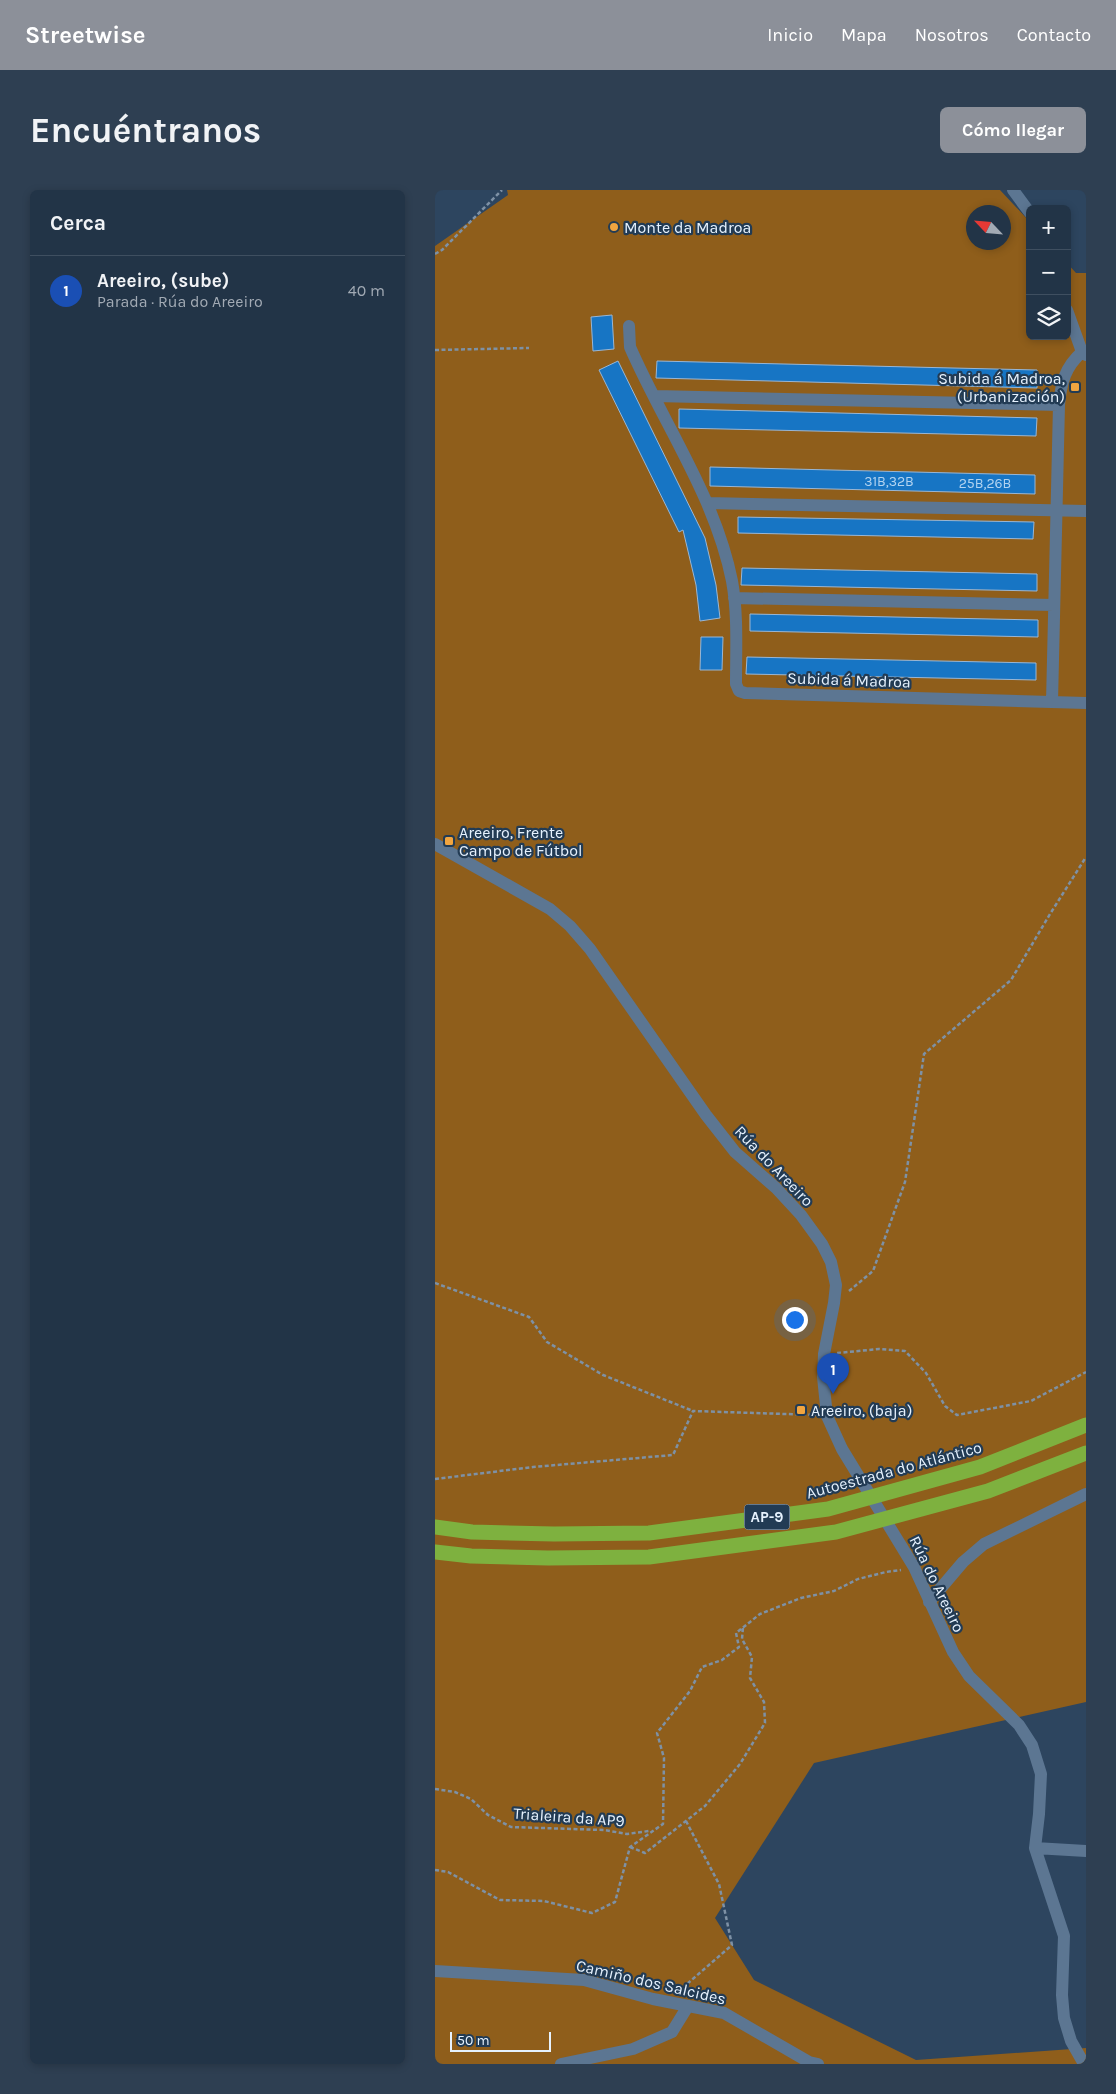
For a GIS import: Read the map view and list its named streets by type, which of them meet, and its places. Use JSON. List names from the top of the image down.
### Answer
{
  "streets": {
    "highway": ["Autoestrada do Atlántico", "AP-9"],
    "street": ["Subida á Madroa", "Rúa do Areeiro", "Camiño dos Salcides"],
    "path": ["Trialeira da AP9"]
  },
  "places": {
    "other": ["Monte da Madroa"],
    "transit": ["Subida á Madroa, (Urbanización)", "Areeiro, Frente Campo de Fútbol", "Areeiro, (baja)"]
  },
  "house_numbers": ["31B,32B", "25B,26B"],
  "scale_bar": "50 m",
  "north": "top left",
  "page": {
    "header": "Streetwise",
    "nav": [
      "Inicio",
      "Mapa",
      "Nosotros",
      "Contacto"
    ],
    "buttons": "Cómo llegar",
    "title": "Encuéntranos",
    "heading": "Cerca",
    "map_buttons": ["+", "−"],
    "list": [
      {
        "mark": "1",
        "name": "Areeiro, (sube)",
        "note": "Parada · Rúa do Areeiro",
        "value": "40 m"
      }
    ],
    "pins": "1",
    "scale": "50 m"
  }
}
